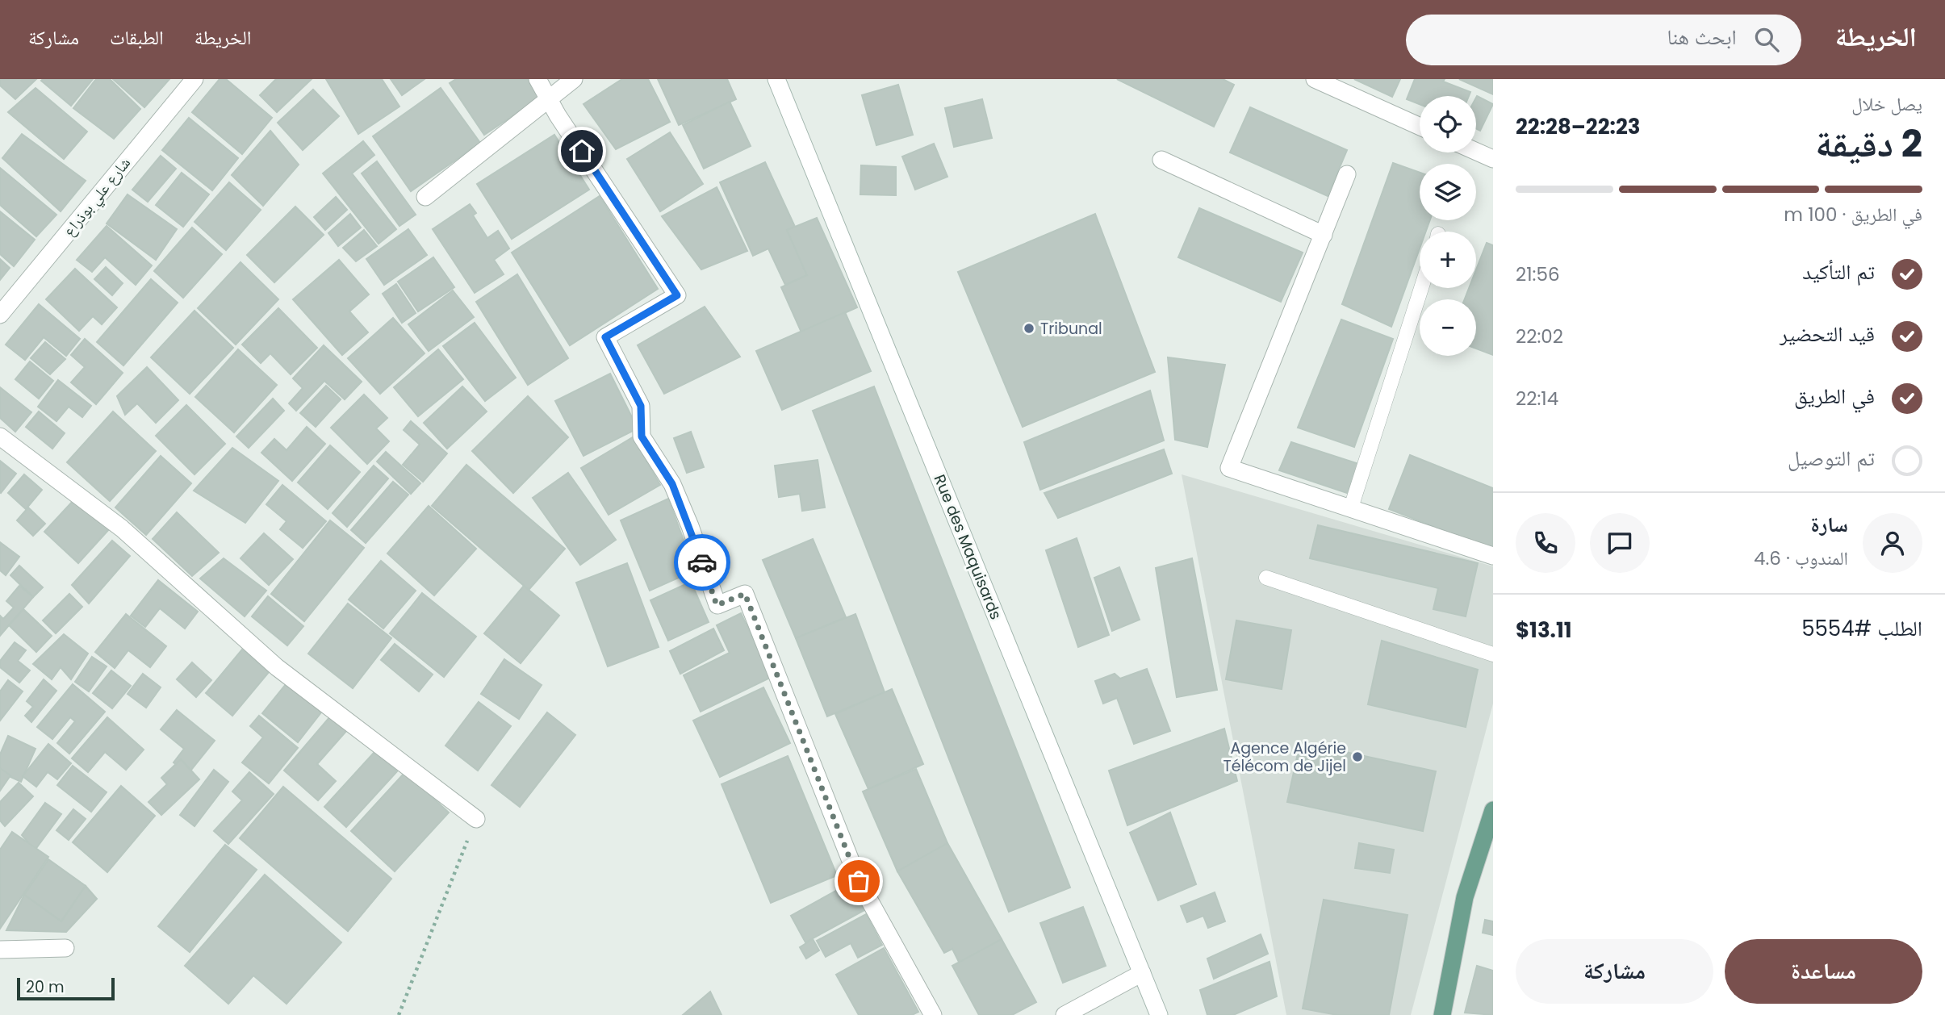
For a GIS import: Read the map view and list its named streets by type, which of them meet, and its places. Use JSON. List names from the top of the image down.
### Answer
{
  "streets": {
    "street": ["شارع علي بوذراع", "Rue des Maquisards"]
  },
  "places": ["Tribunal", "Agence Algérie Télécom de Jijel"],
  "scale_bar": "20 m",
  "page": {
    "header": "الخريطة",
    "search": "ابحث هنا",
    "nav": ["الخريطة", "الطبقات", "مشاركة"],
    "heading": ["2 دقيقة", "يصل خلال", "22:23–22:28"],
    "panel": [
      "سارة",
      "المندوب · 4.6",
      "الطلب #5554",
      "$13.11"
    ],
    "map_buttons": ["+", "−"],
    "bar": "في الطريق · 100 m",
    "list": [
      ["تم التأكيد", "21:56"],
      ["قيد التحضير", "22:02"],
      ["في الطريق", "22:14"],
      "تم التوصيل"
    ],
    "buttons": ["مساعدة", "مشاركة"],
    "scale": "20 m"
  }
}
